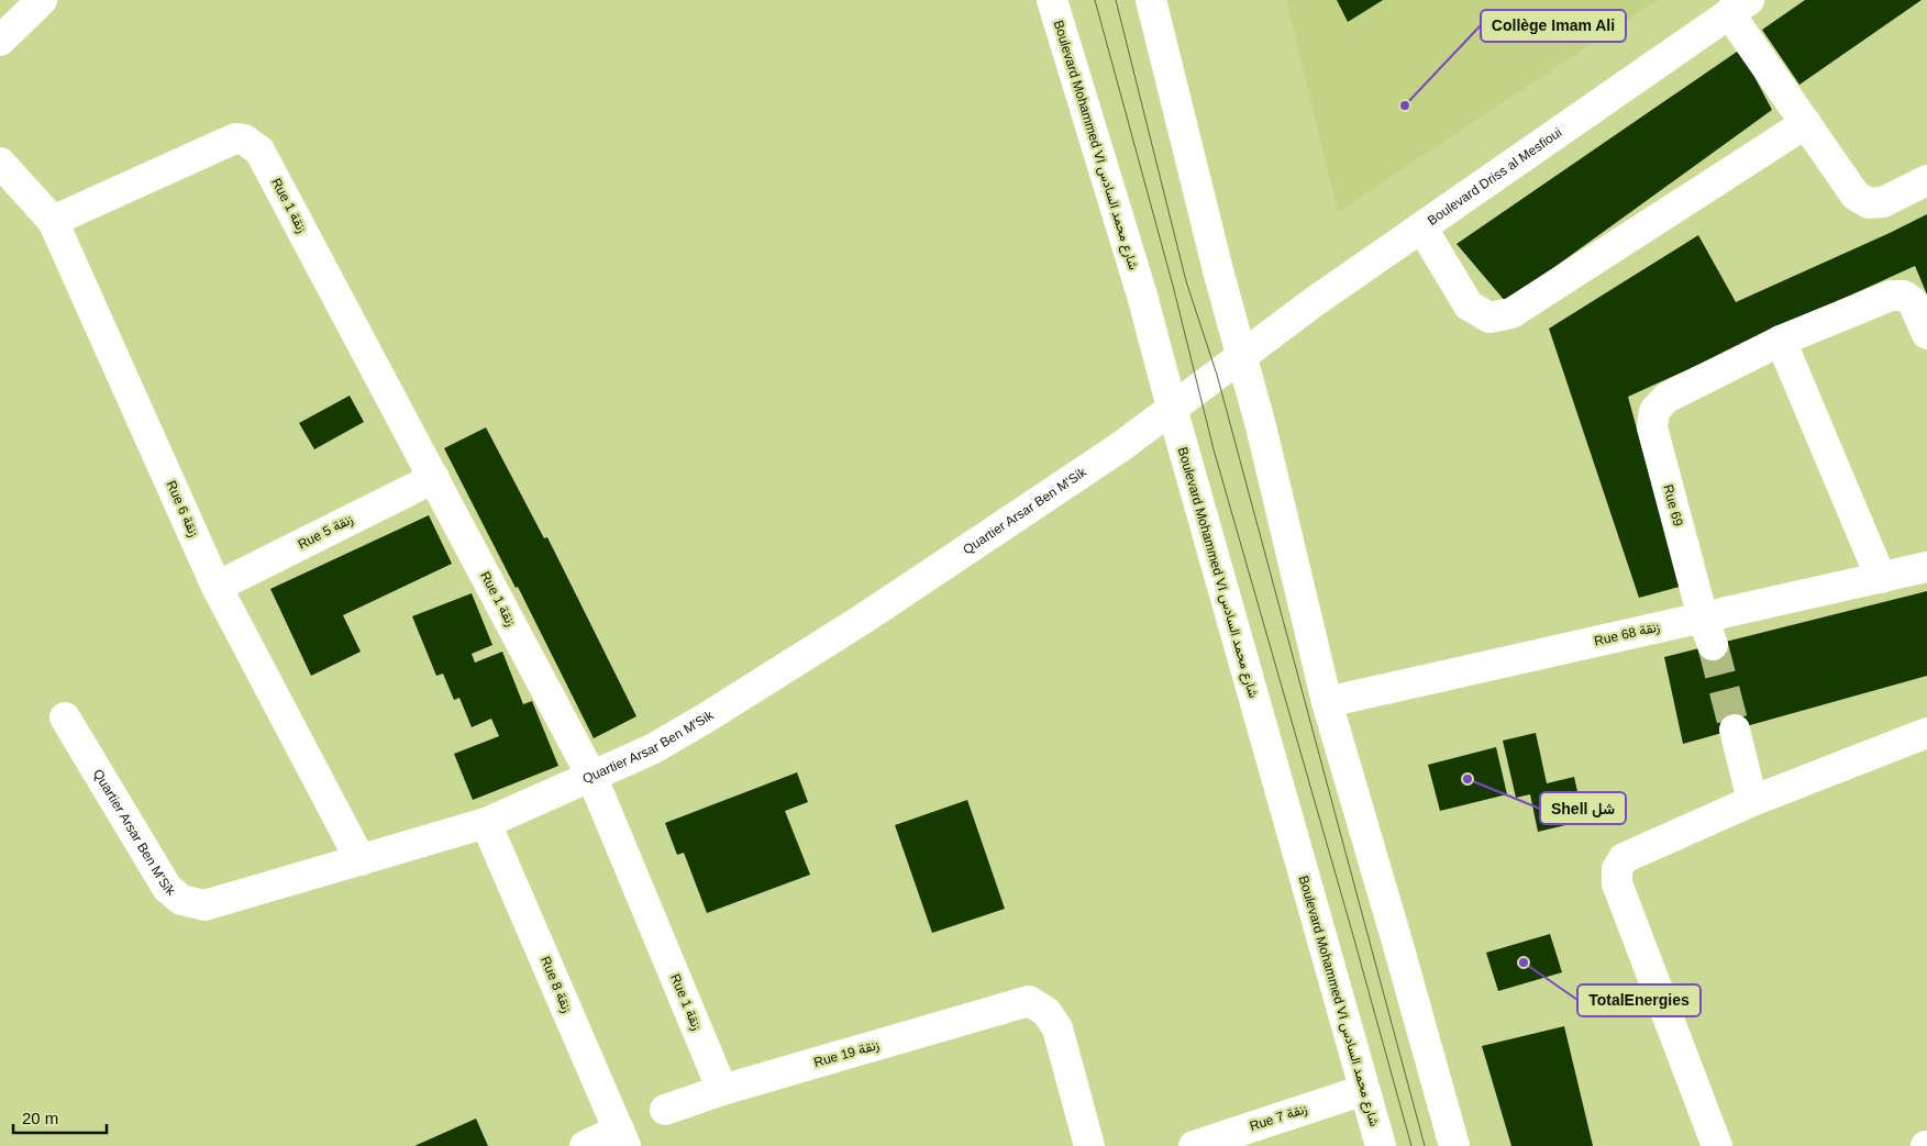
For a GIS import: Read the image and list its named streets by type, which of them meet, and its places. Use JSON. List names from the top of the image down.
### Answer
{
  "streets": {
    "street": [
      "Boulevard Mohammed VI شارع محمد السادس",
      "Boulevard Driss al Mesfioui",
      "Rue 1 زنقة",
      "Rue 69",
      "Rue 6 زنقة",
      "Quartier Arsar Ben M'Sik",
      "Rue 5 زنقة",
      "Rue 68 زنقة",
      "Rue 8 زنقة",
      "Rue 19 زنقة",
      "Rue 7 زنقة"
    ]
  },
  "crossings": [
    ["Boulevard Mohammed VI شارع محمد السادس", "Quartier Arsar Ben M'Sik"],
    ["Boulevard Mohammed VI شارع محمد السادس", "Rue 7 زنقة"],
    ["Boulevard Driss al Mesfioui", "Quartier Arsar Ben M'Sik"],
    ["Rue 1 زنقة", "Rue 6 زنقة"],
    ["Rue 1 زنقة", "Quartier Arsar Ben M'Sik"],
    ["Rue 1 زنقة", "Rue 5 زنقة"],
    ["Rue 1 زنقة", "Rue 19 زنقة"],
    ["Rue 69", "Rue 68 زنقة"],
    ["Rue 6 زنقة", "Quartier Arsar Ben M'Sik"],
    ["Rue 6 زنقة", "Rue 5 زنقة"],
    ["Quartier Arsar Ben M'Sik", "Rue 8 زنقة"]
  ],
  "places": ["Collège Imam Ali", "Shell شل", "TotalEnergies"],
  "scale_bar": "20 m"
}
